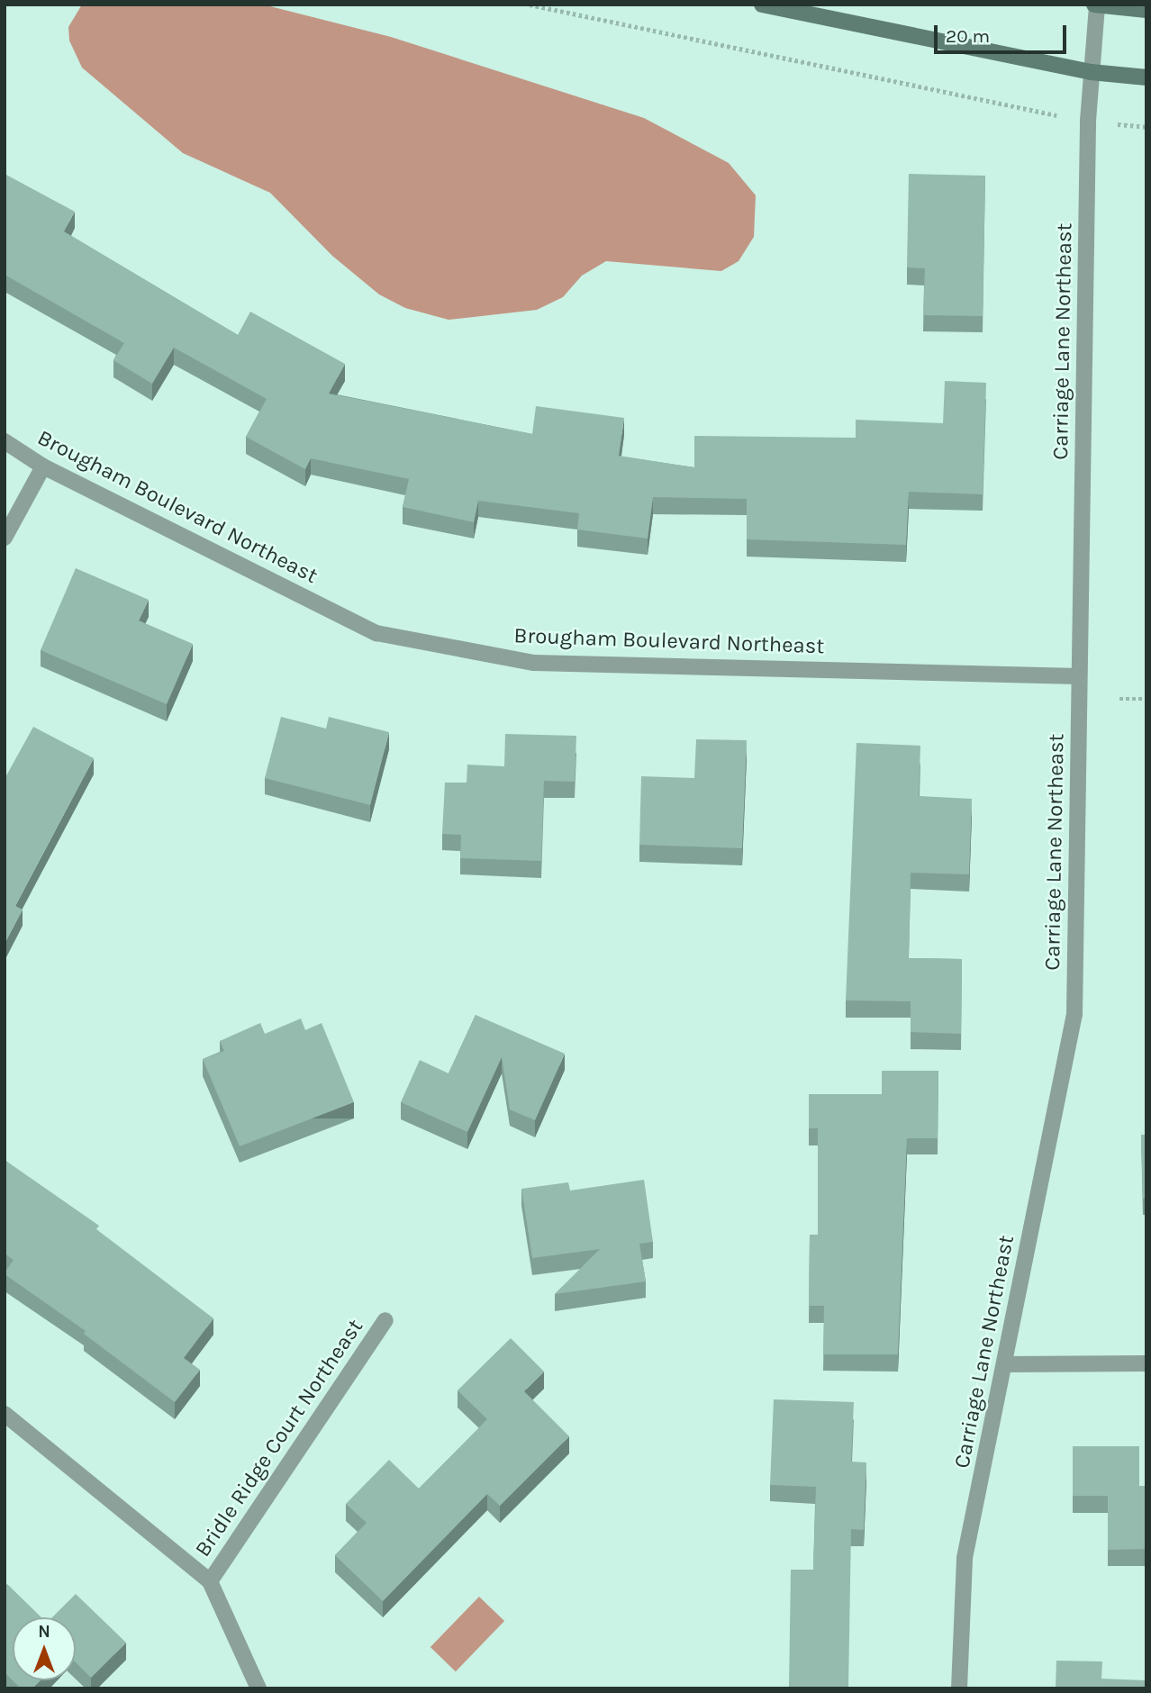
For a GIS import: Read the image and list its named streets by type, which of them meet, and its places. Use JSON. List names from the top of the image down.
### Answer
{
  "streets": {
    "street": ["Carriage Lane Northeast", "Brougham Boulevard Northeast", "Bridle Ridge Court Northeast"]
  },
  "crossings": [
    ["Carriage Lane Northeast", "Brougham Boulevard Northeast"]
  ],
  "scale_bar": "20 m",
  "north": "top"
}
